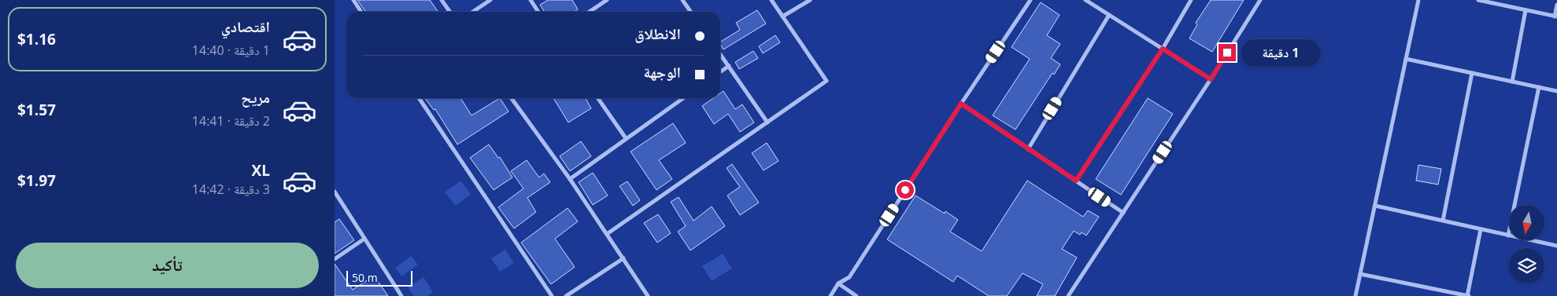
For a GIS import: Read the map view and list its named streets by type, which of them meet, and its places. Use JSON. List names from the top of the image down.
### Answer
{
  "scale_bar": "50 m",
  "north": "bottom",
  "page": {
    "list": [
      {
        "name": "اقتصادي",
        "note": "1 دقيقة · 14:40",
        "value": "$1.16"
      },
      {
        "name": "مريح",
        "note": "2 دقيقة · 14:41",
        "value": "$1.57"
      },
      {
        "name": "XL",
        "note": "3 دقيقة · 14:42",
        "value": "$1.97"
      }
    ],
    "banner": ["الانطلاق", "الوجهة"],
    "bubble": "1 دقيقة",
    "buttons": "تأكيد",
    "scale": "50 m"
  }
}
